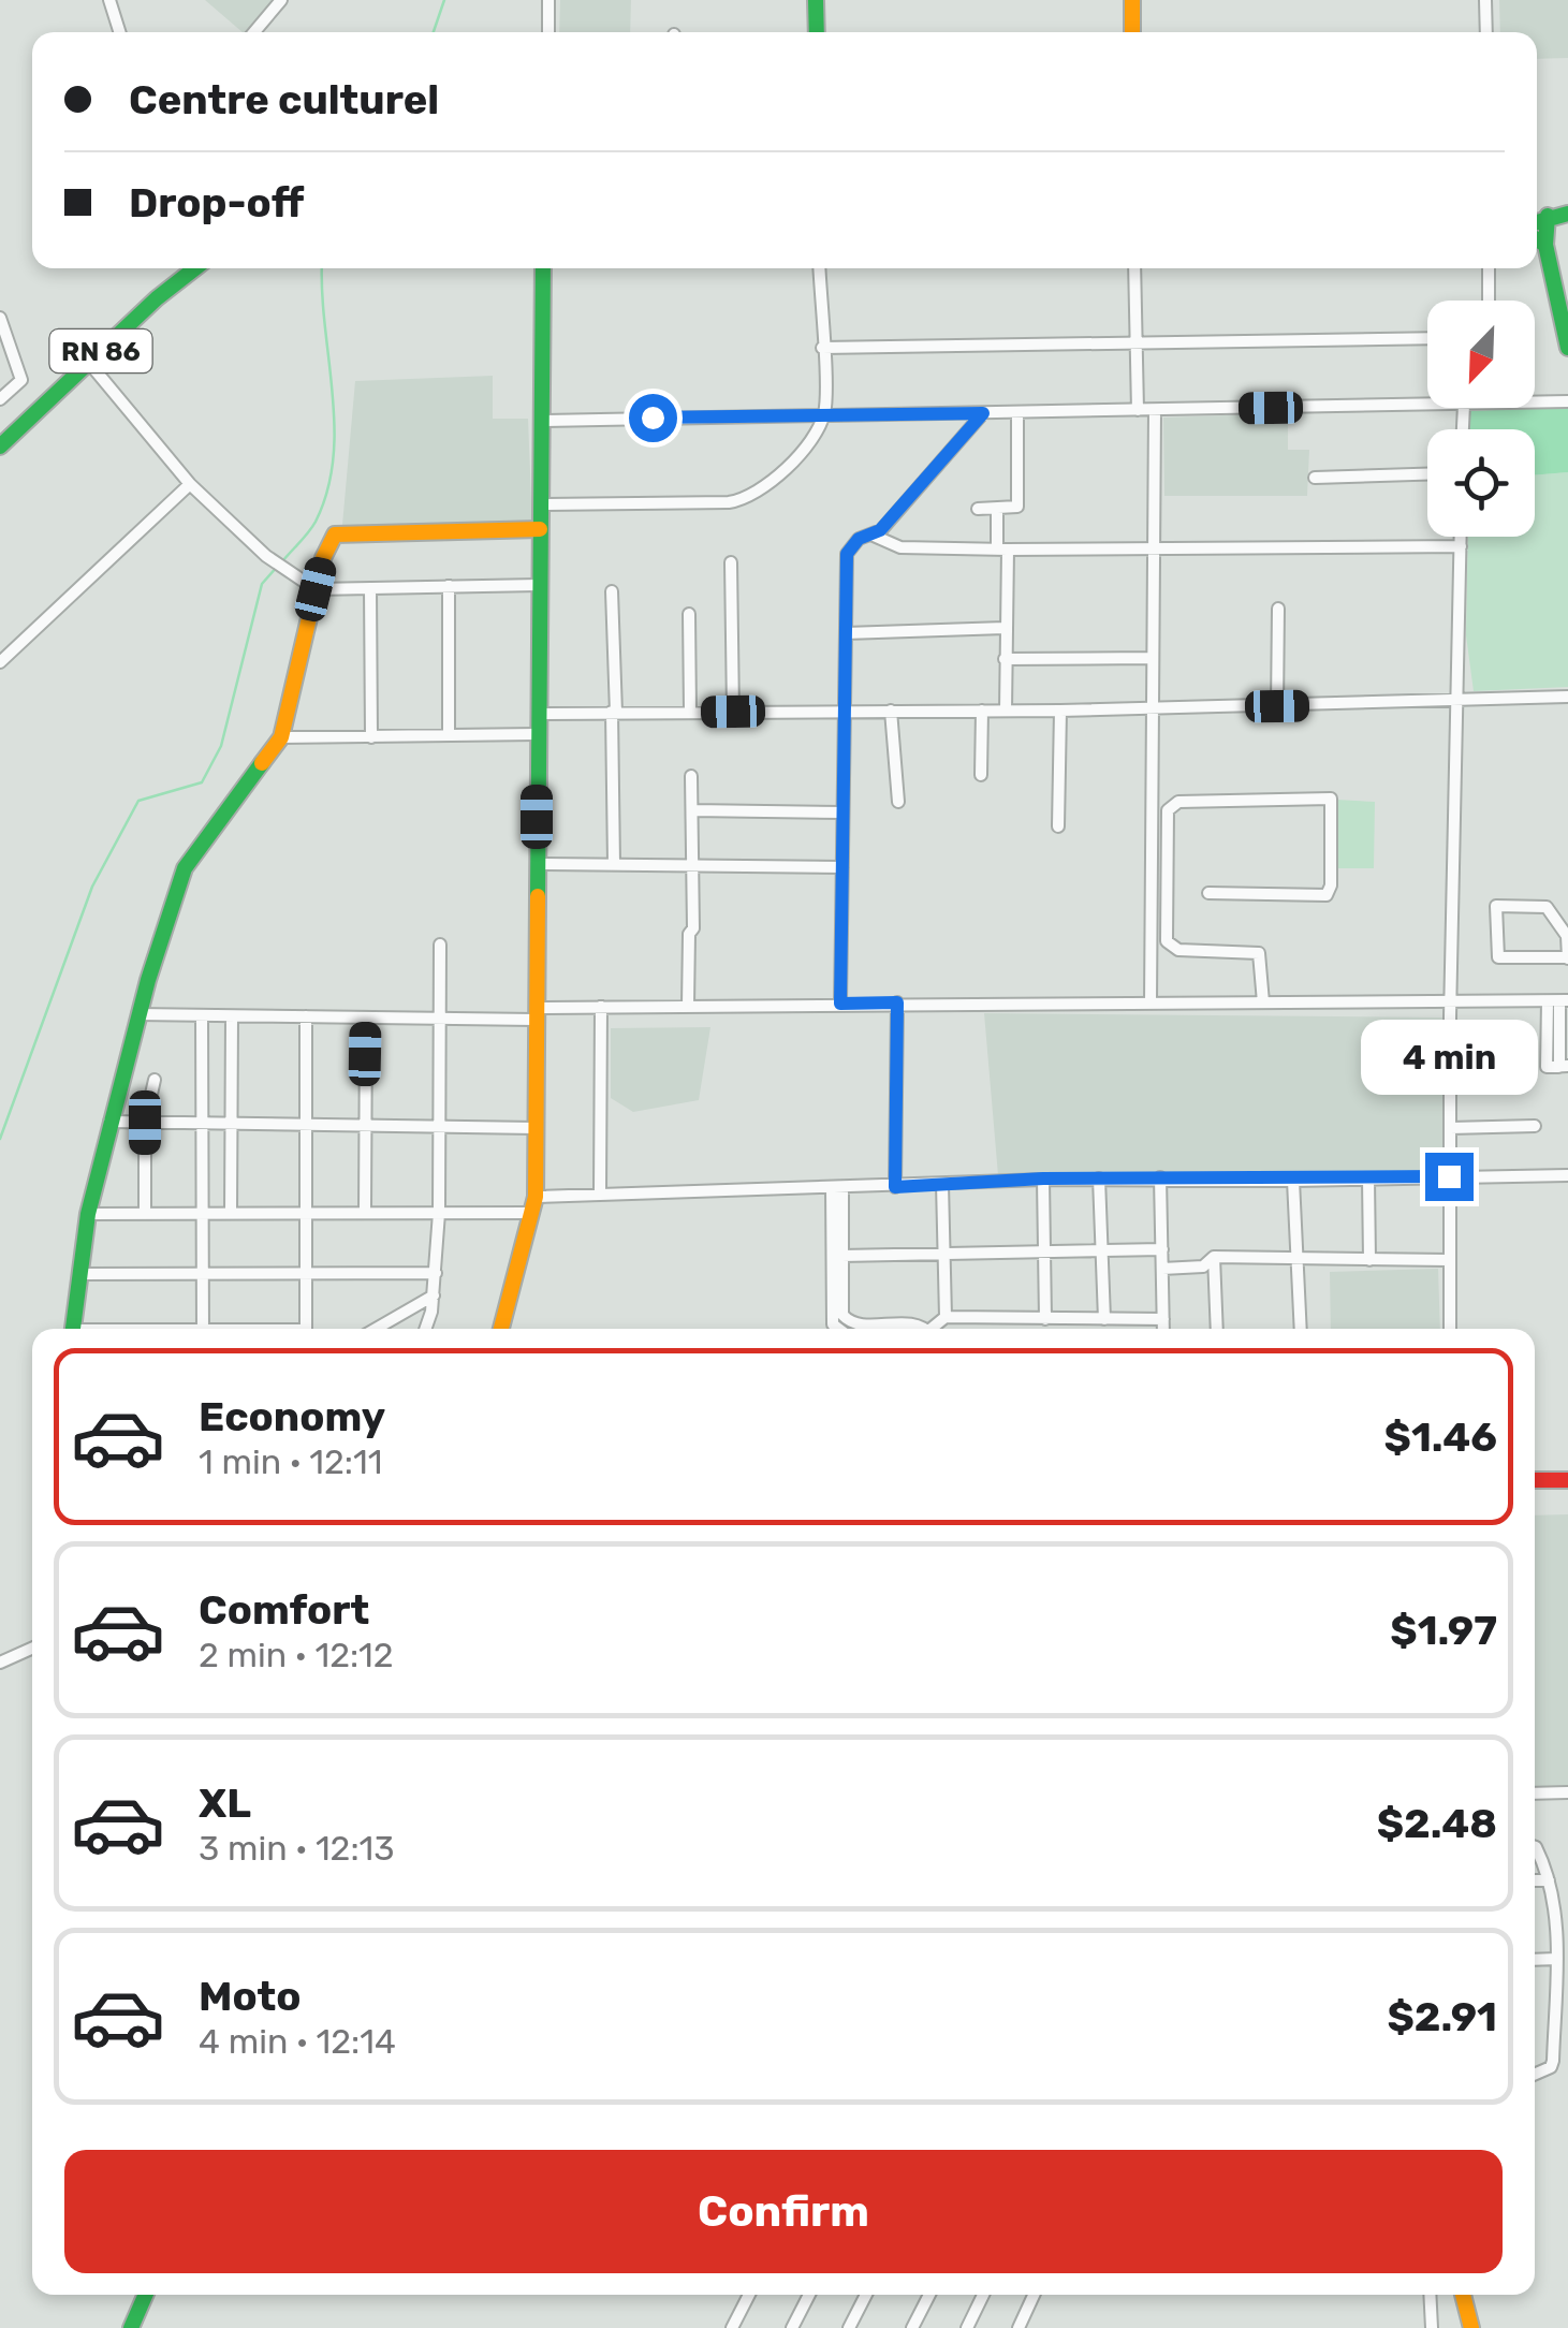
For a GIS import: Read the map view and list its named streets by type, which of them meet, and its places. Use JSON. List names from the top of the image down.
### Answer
{
  "streets": {
    "main road": ["RN 86"]
  },
  "north": "bottom left",
  "page": {
    "banner": ["Centre culturel", "Drop-off"],
    "bubble": "4 min",
    "list": [
      {
        "name": "Economy",
        "note": "1 min · 12:11",
        "value": "$1.46"
      },
      {
        "name": "Comfort",
        "note": "2 min · 12:12",
        "value": "$1.97"
      },
      {
        "name": "XL",
        "note": "3 min · 12:13",
        "value": "$2.48"
      },
      {
        "name": "Moto",
        "note": "4 min · 12:14",
        "value": "$2.91"
      }
    ],
    "buttons": "Confirm"
  }
}
